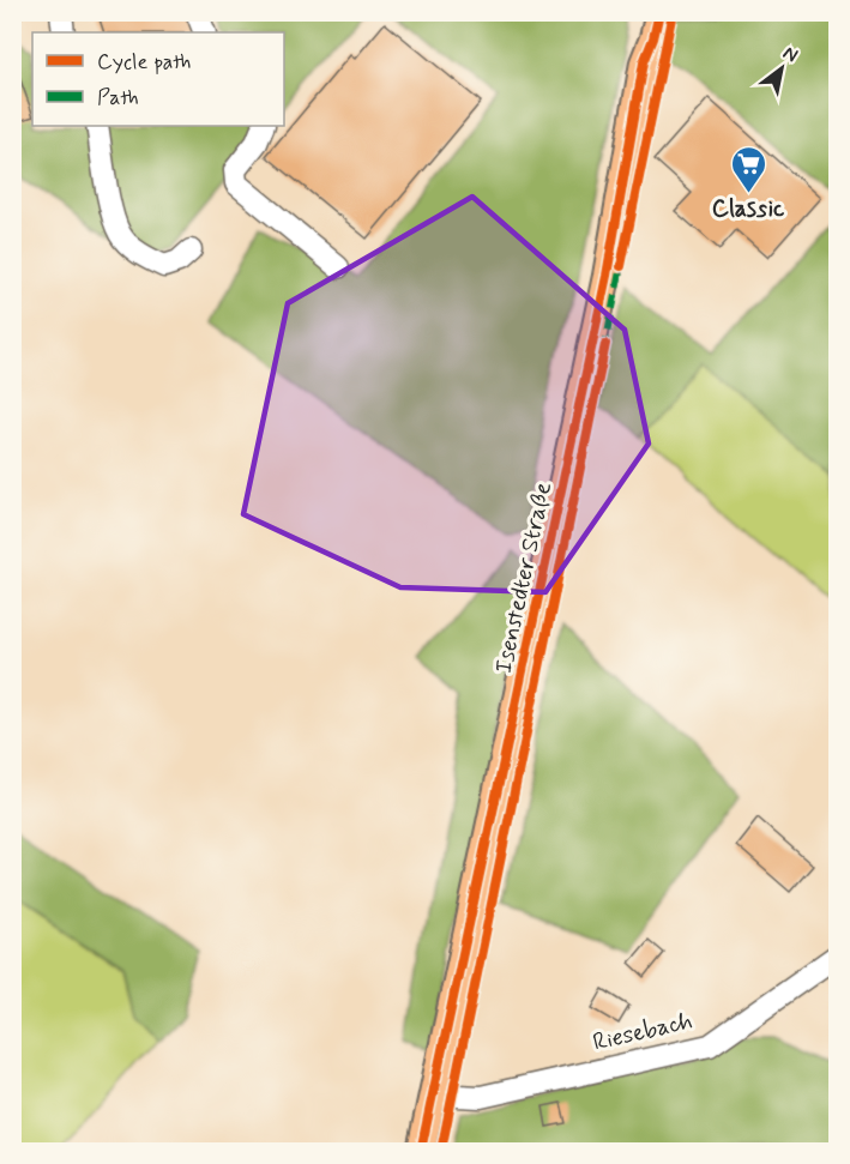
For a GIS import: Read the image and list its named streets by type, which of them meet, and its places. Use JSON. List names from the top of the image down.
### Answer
{
  "streets": {
    "main road": ["Isenstedter Straße"],
    "street": ["Riesebach"]
  },
  "crossings": [
    ["Isenstedter Straße", "Riesebach"]
  ],
  "places": {
    "supermarket": ["Classic"]
  },
  "legend": ["Cycle path", "Path"],
  "north": "top right"
}
